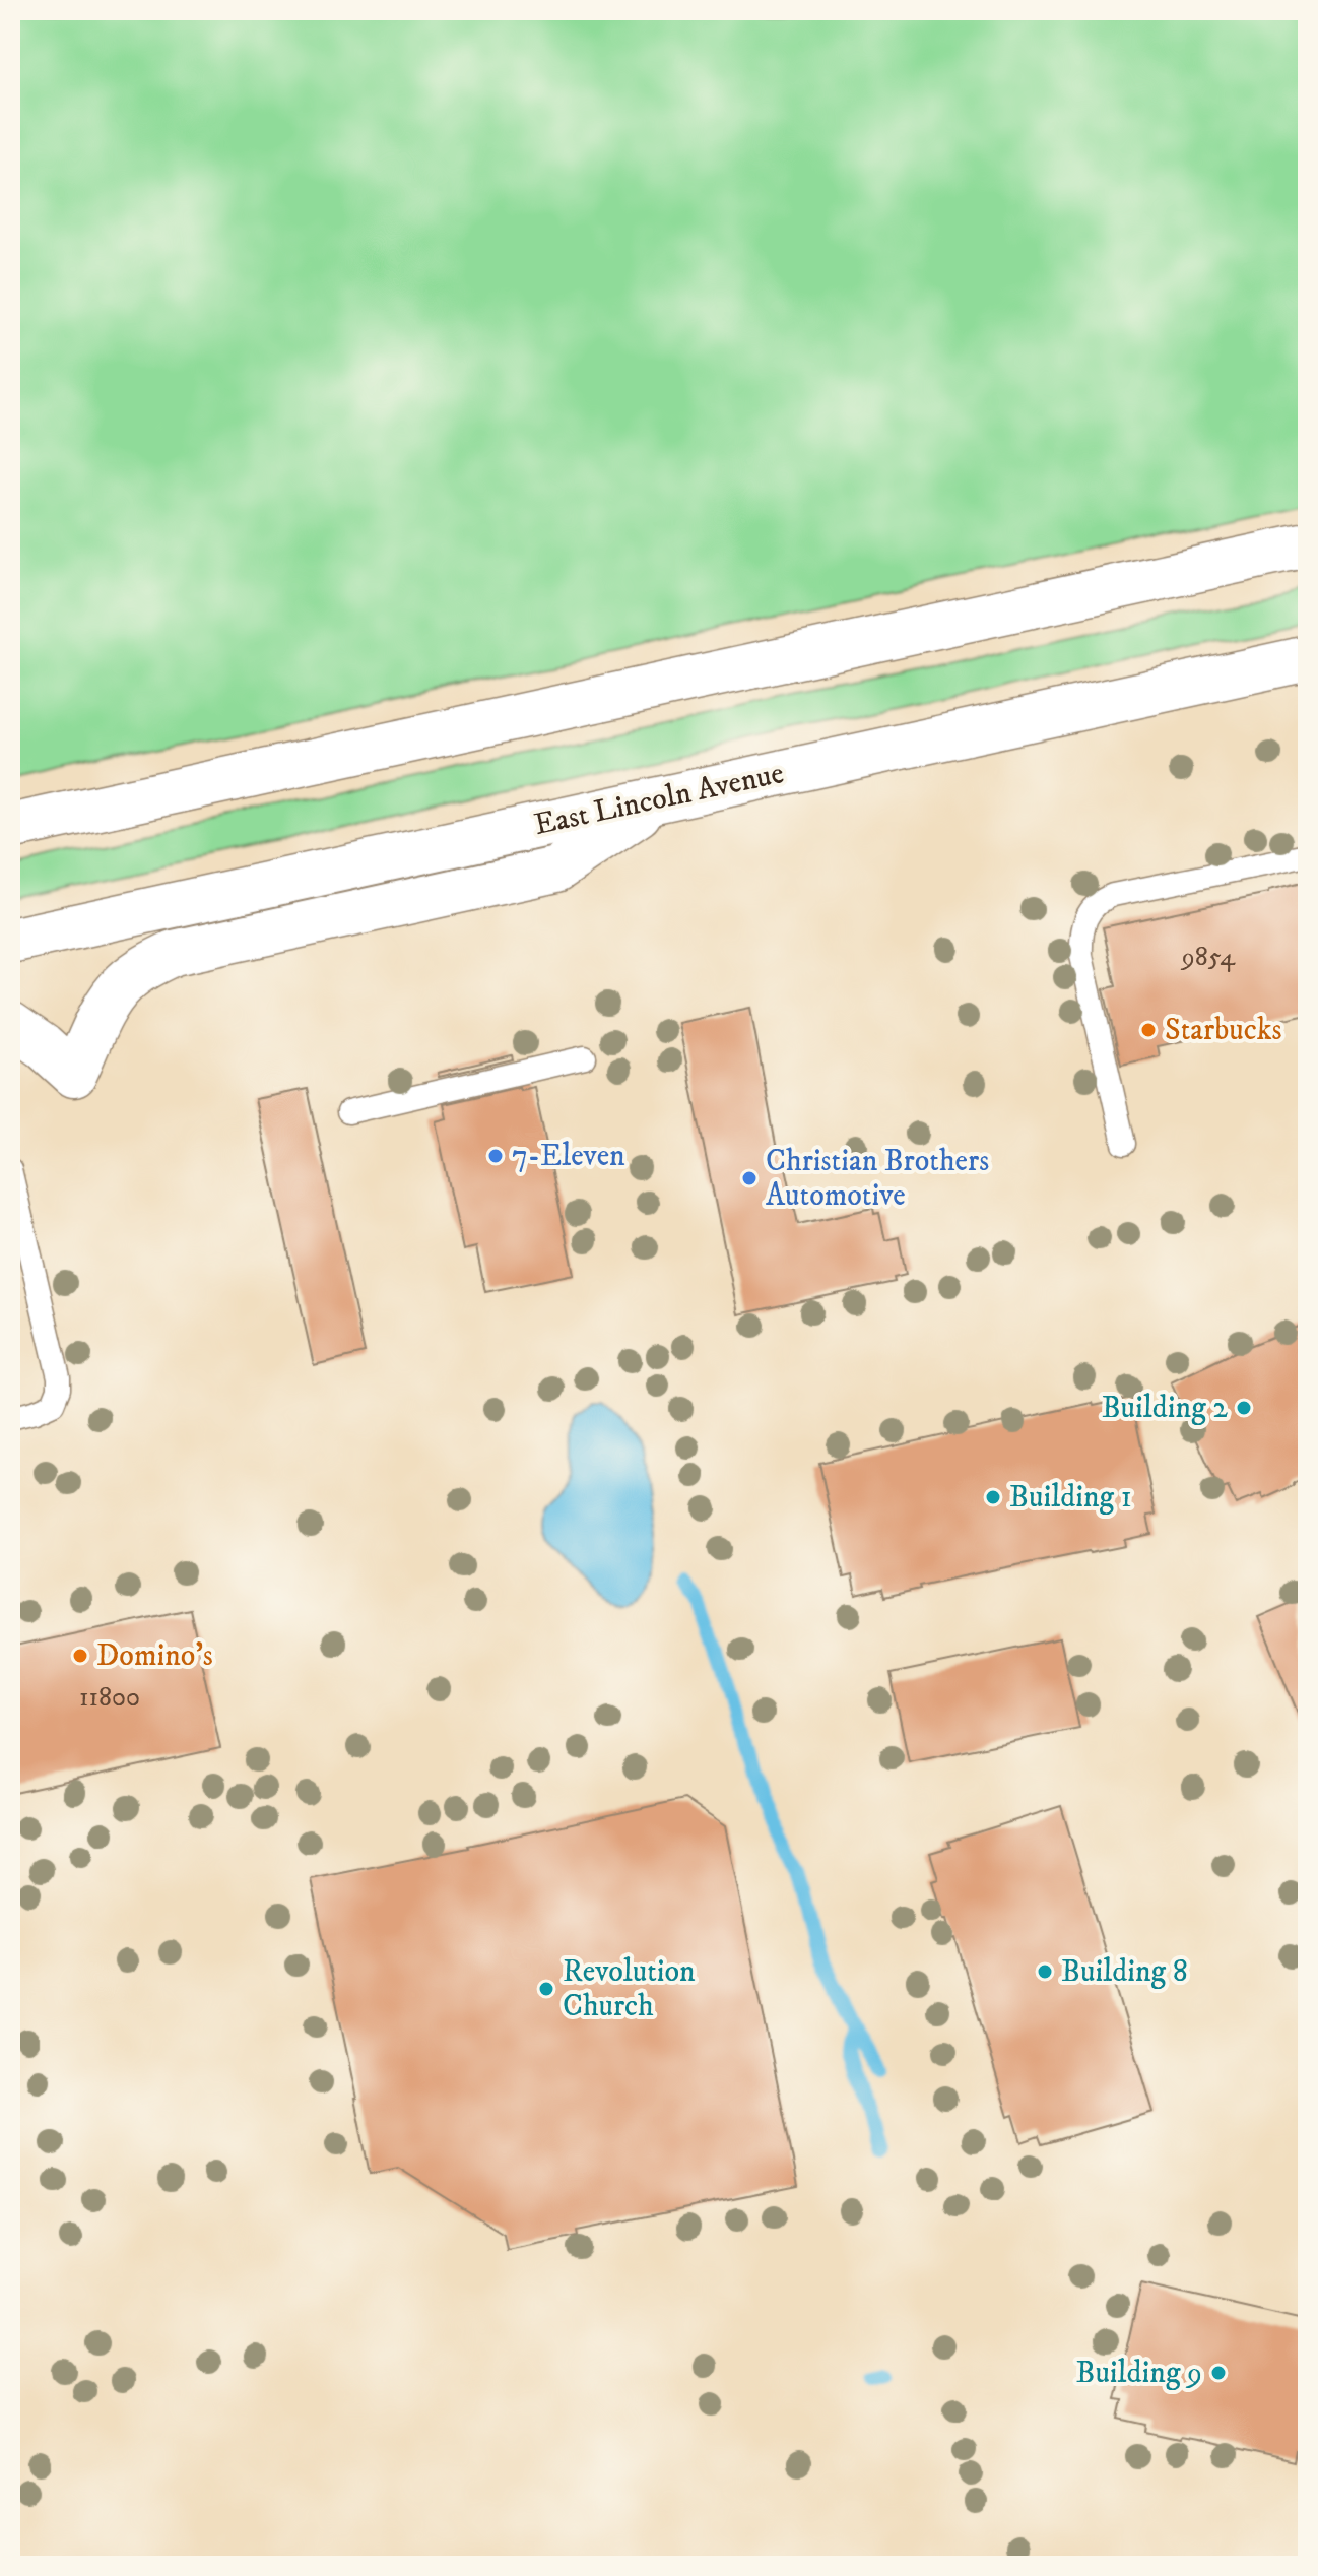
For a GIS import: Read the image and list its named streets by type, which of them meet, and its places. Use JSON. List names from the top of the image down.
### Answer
{
  "streets": {
    "main road": ["East Lincoln Avenue"]
  },
  "places": [
    "Starbucks",
    "7-Eleven",
    "Christian Brothers Automotive",
    "Building 2",
    "Building 1",
    "Domino's",
    "Building 8",
    "Revolution Church",
    "Building 9"
  ],
  "house_numbers": ["9854", "11800"]
}
